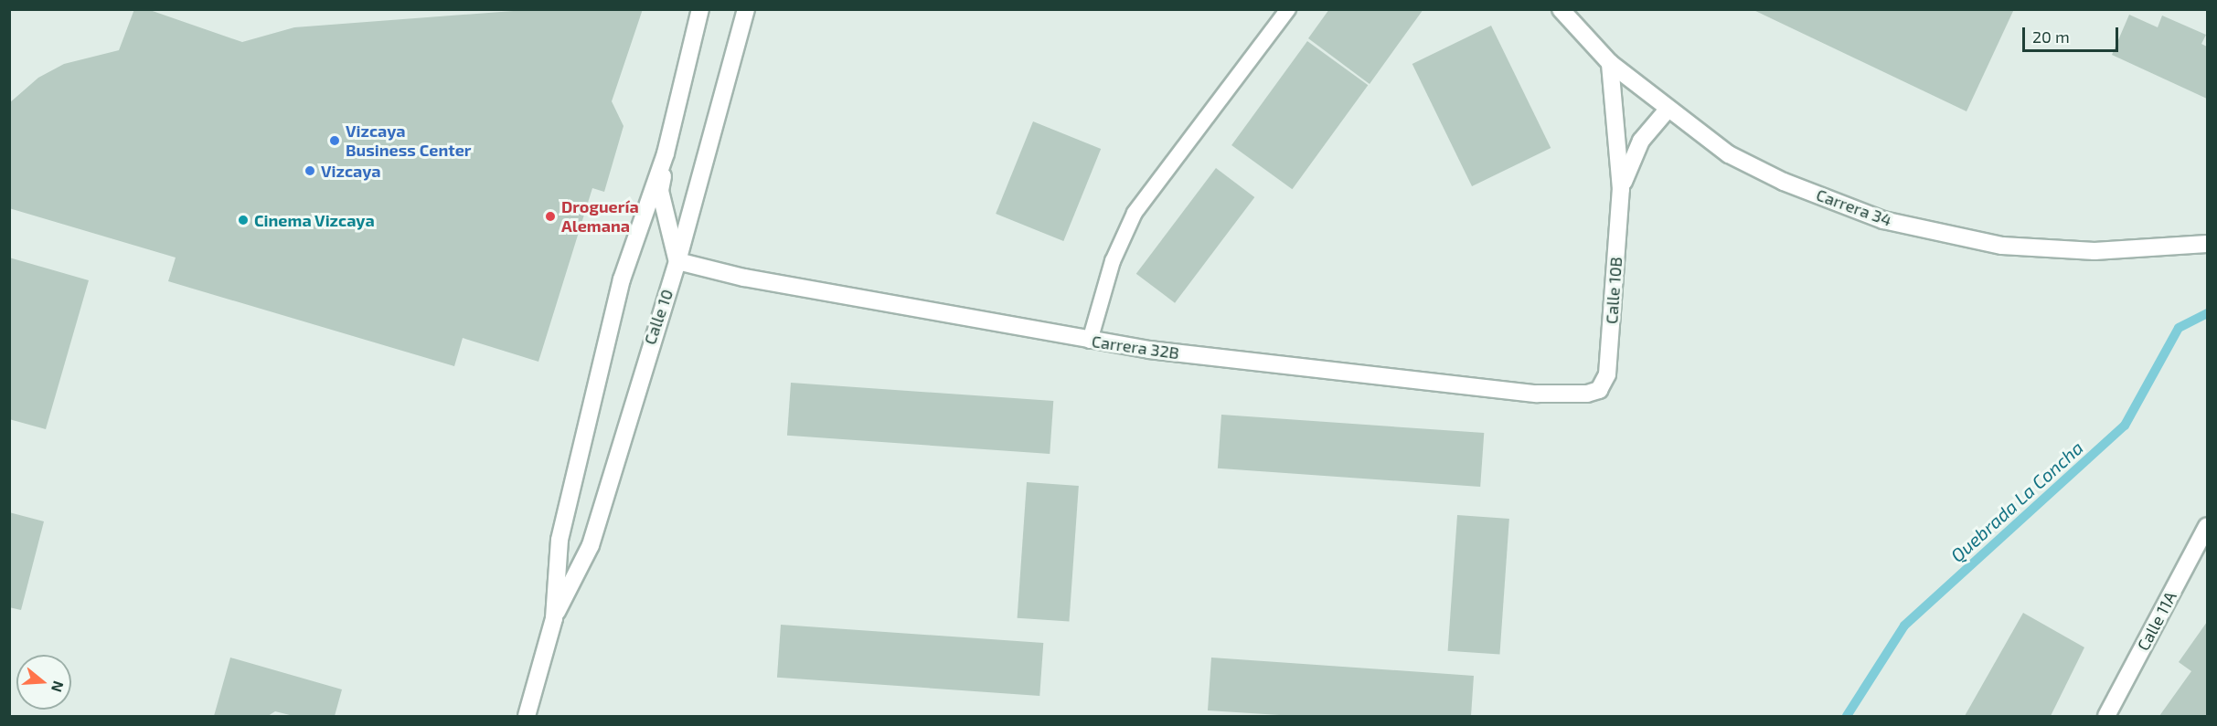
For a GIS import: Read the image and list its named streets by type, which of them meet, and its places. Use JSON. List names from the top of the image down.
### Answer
{
  "streets": {
    "street": [
      "Carrera 34",
      "Calle 10B",
      "Calle 10",
      "Carrera 32B",
      "Calle 11A"
    ]
  },
  "crossings": [
    ["Carrera 34", "Calle 10B"],
    ["Calle 10B", "Carrera 32B"],
    ["Calle 10", "Carrera 32B"]
  ],
  "water": ["Quebrada La Concha"],
  "places": [
    "Vizcaya Business Center",
    "Vizcaya",
    "Droguería Alemana",
    "Cinema Vizcaya"
  ],
  "scale_bar": "20 m",
  "north": "right"
}
